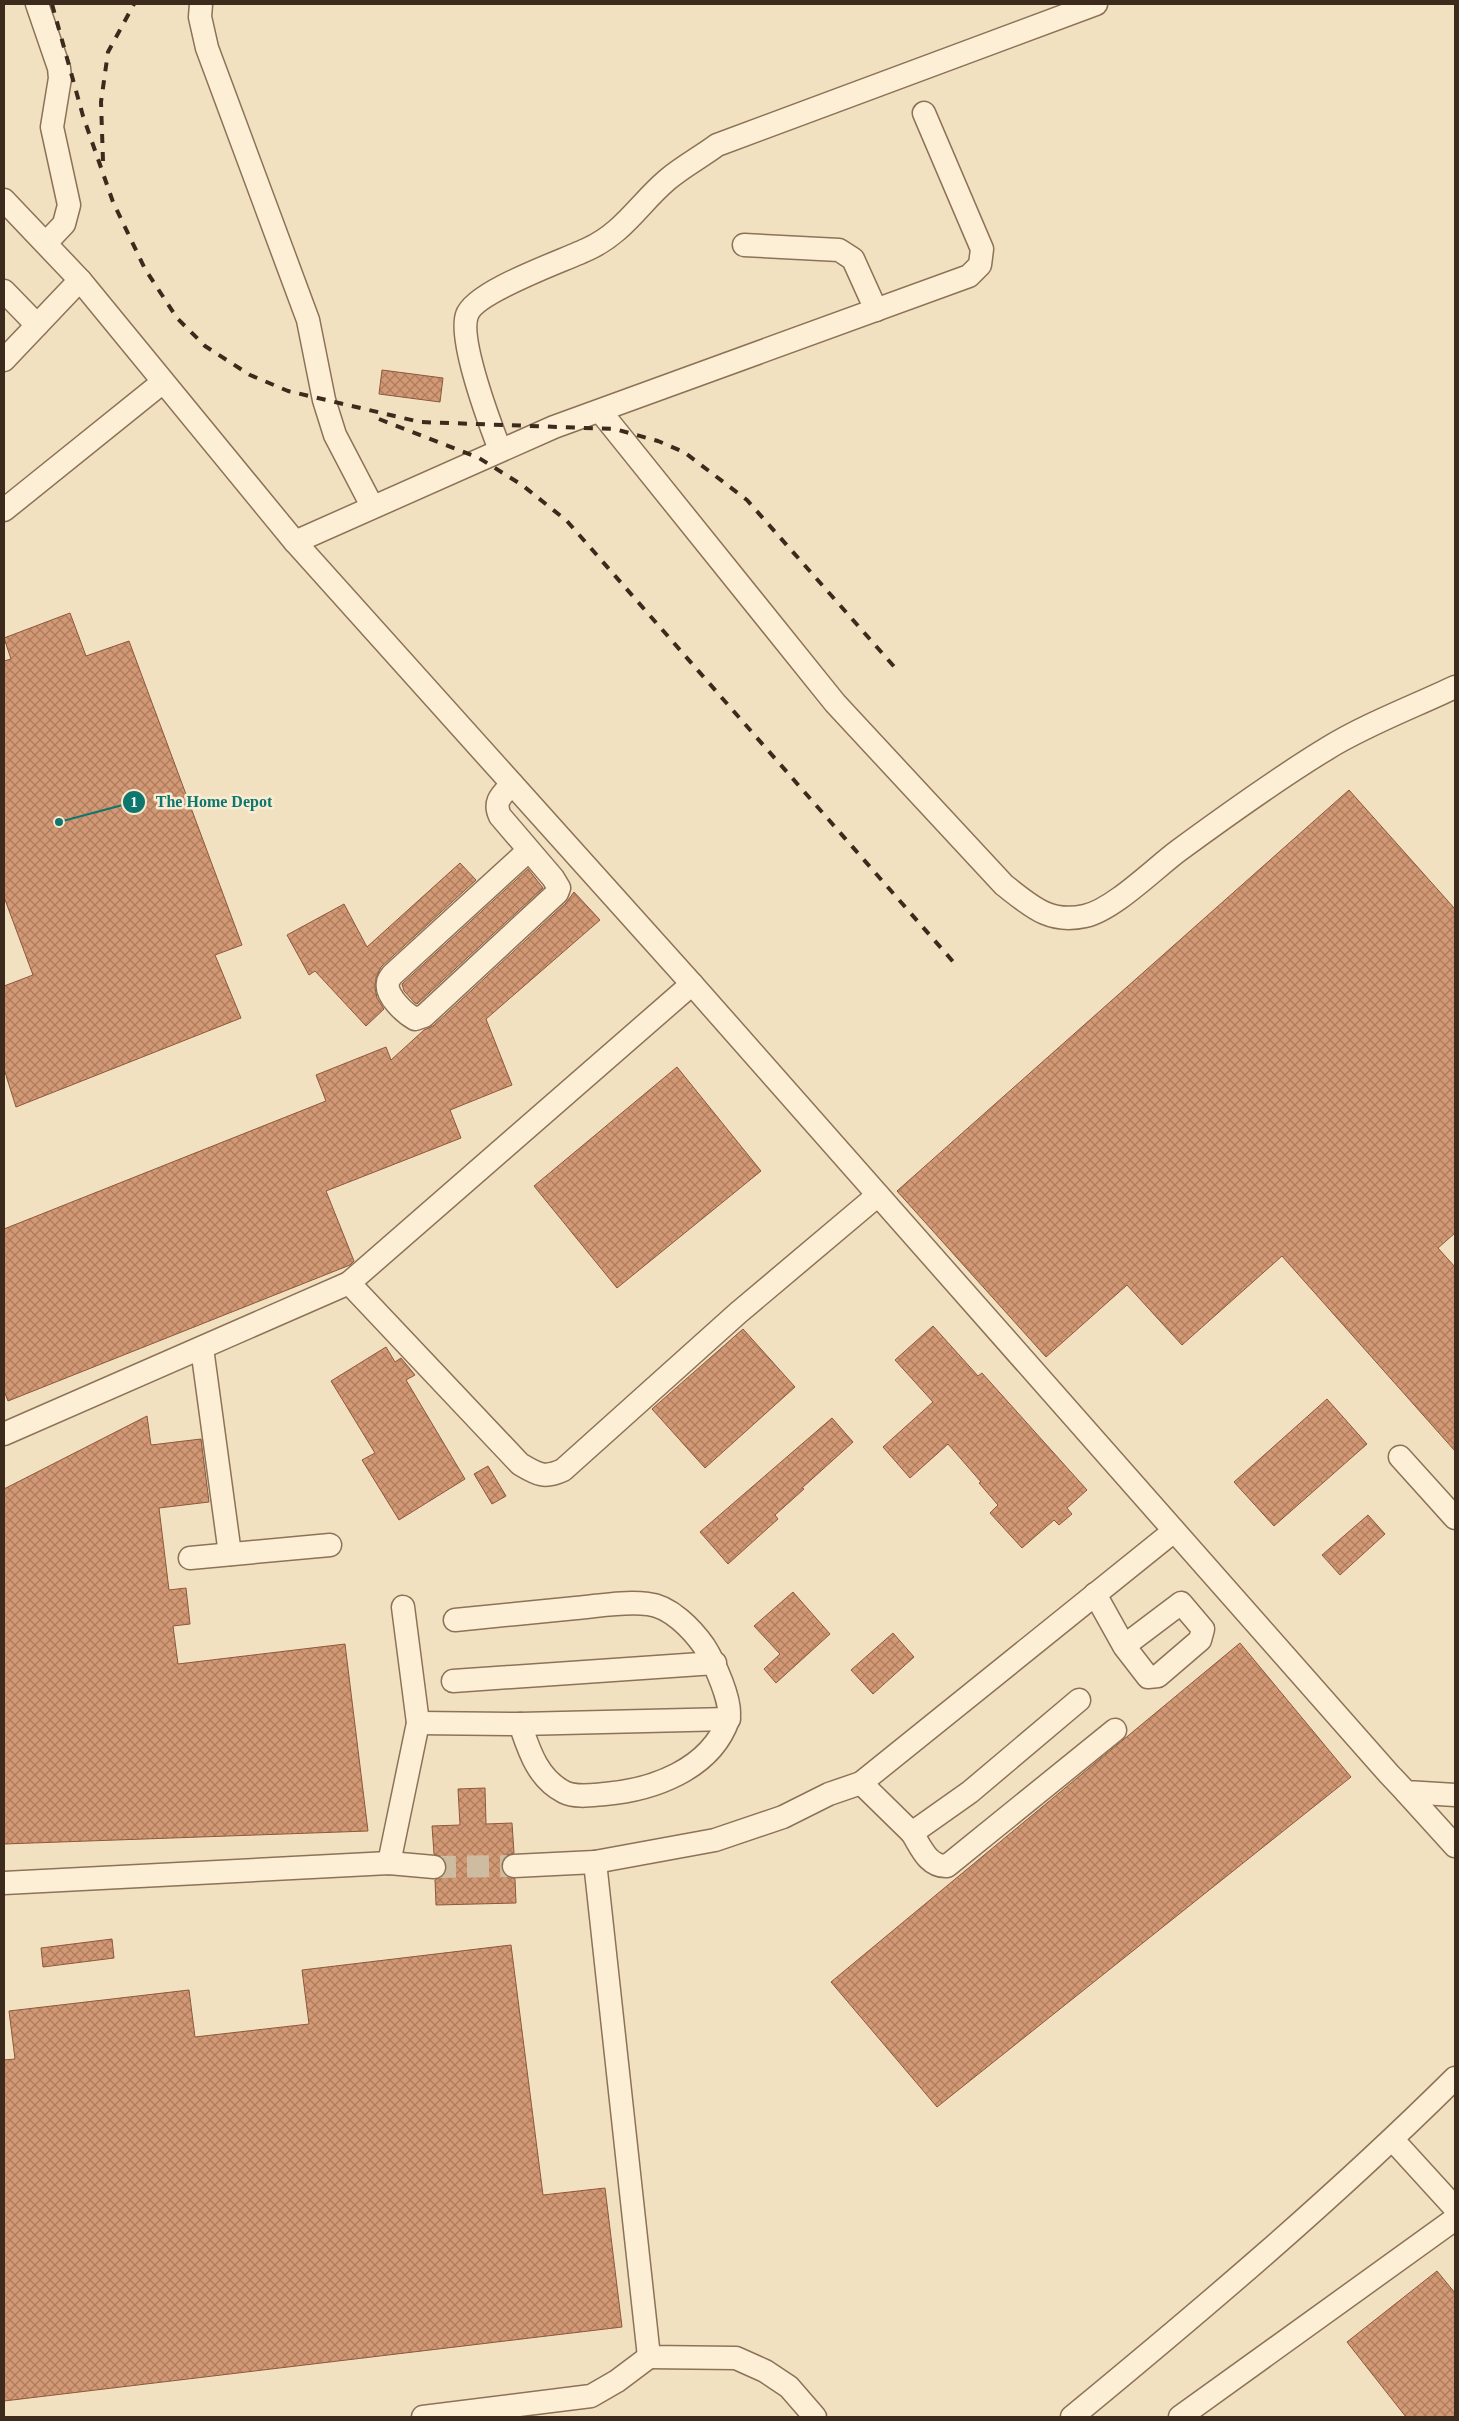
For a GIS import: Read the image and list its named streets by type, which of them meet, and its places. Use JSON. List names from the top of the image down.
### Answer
{
  "places": ["The Home Depot"]
}
